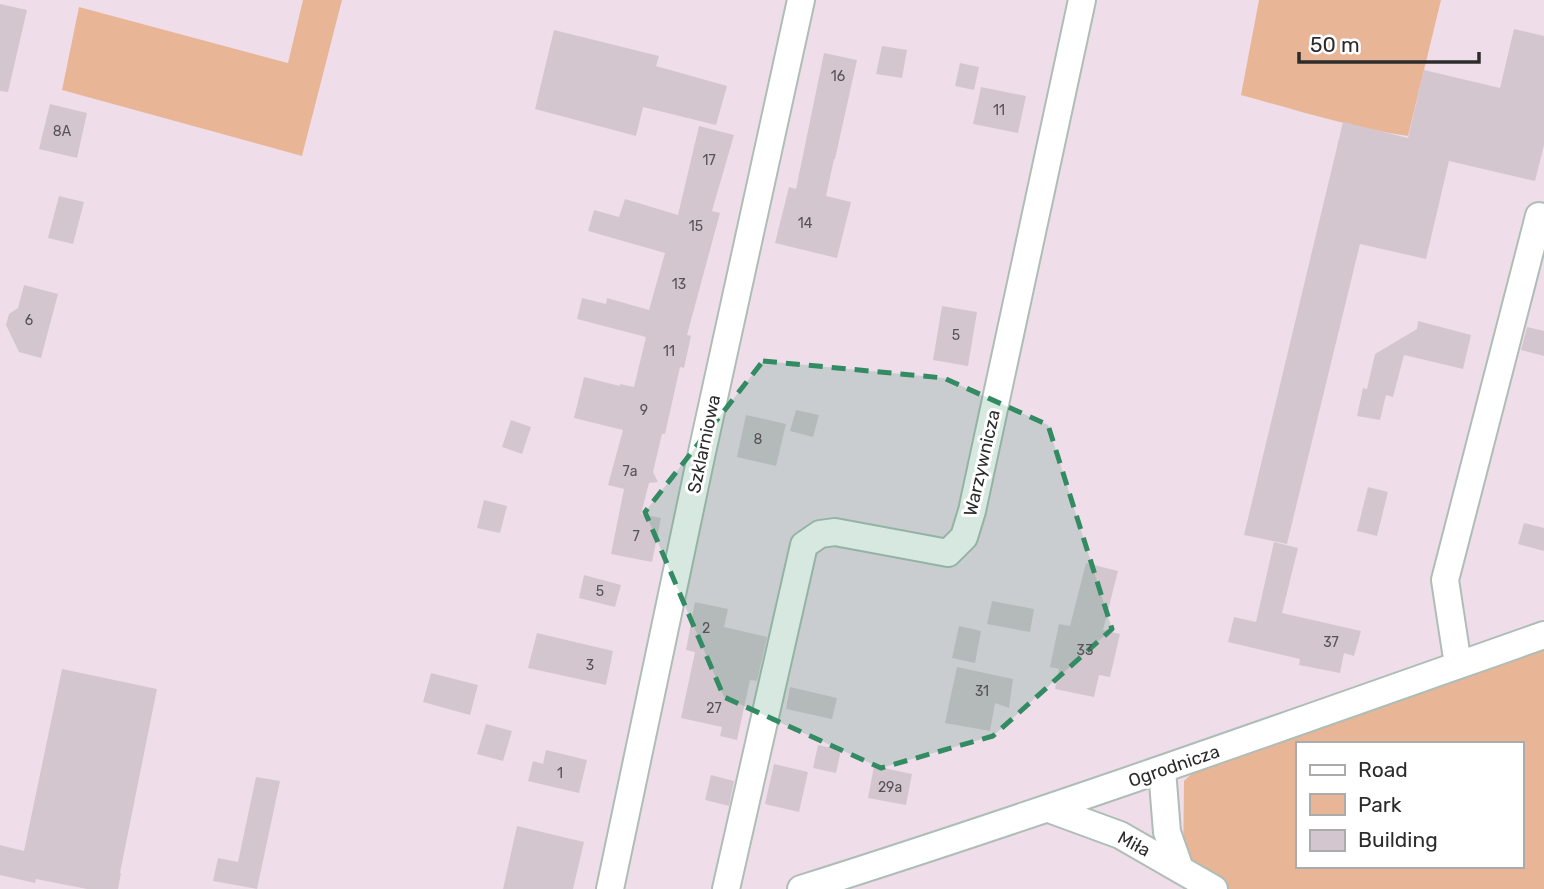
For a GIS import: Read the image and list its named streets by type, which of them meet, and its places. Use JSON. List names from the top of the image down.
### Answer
{
  "streets": {
    "street": [
      "Szklarniowa",
      "Warzywnicza",
      "Ogrodnicza",
      "Miła"
    ]
  },
  "crossings": [
    ["Ogrodnicza", "Miła"]
  ],
  "house_numbers": [
    "16",
    "11",
    "8A",
    "17",
    "14",
    "15",
    "13",
    "6",
    "5",
    "11",
    "9",
    "8",
    "7a",
    "7",
    "5",
    "2",
    "37",
    "33",
    "3",
    "31",
    "27",
    "1",
    "29a"
  ],
  "legend": ["Road", "Park", "Building"],
  "scale_bar": "50 m"
}
